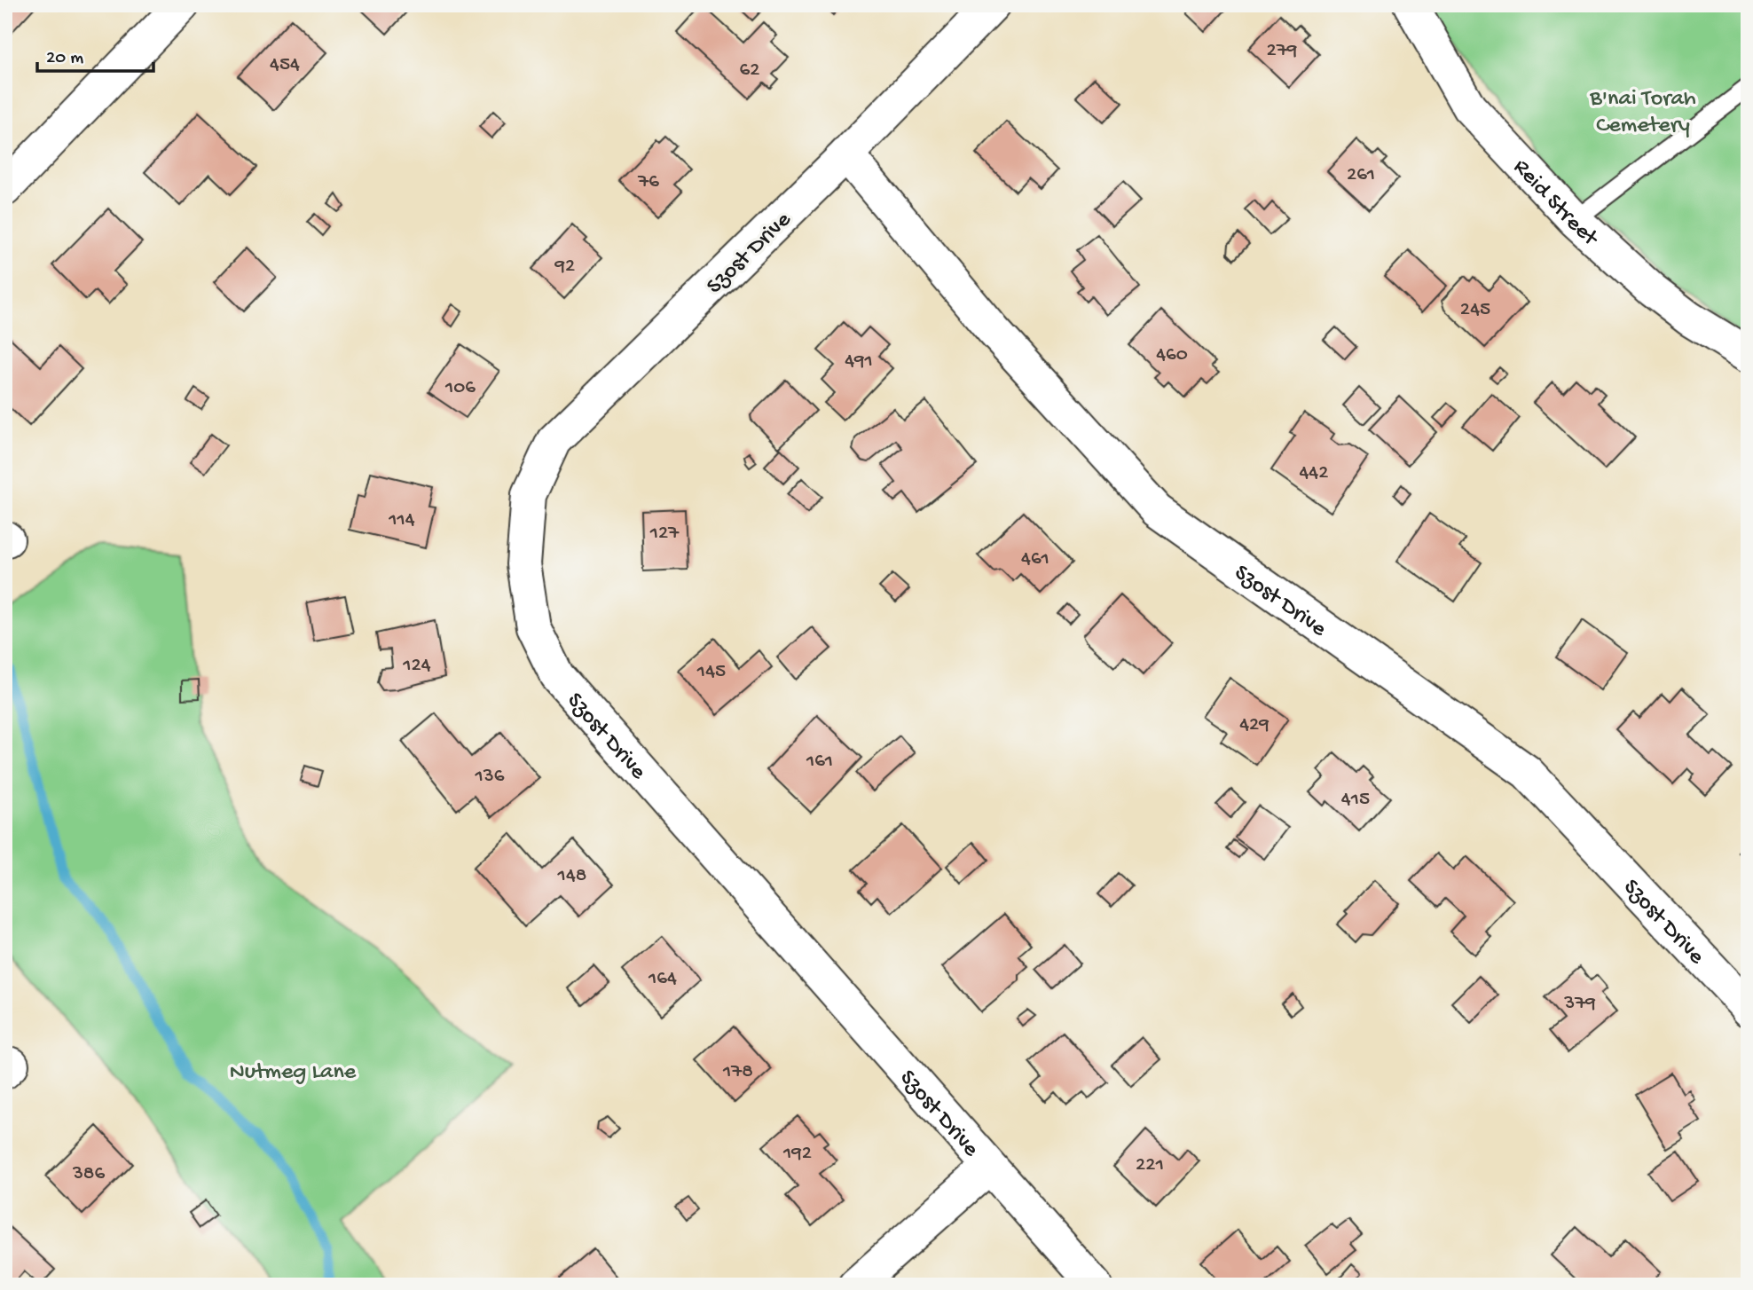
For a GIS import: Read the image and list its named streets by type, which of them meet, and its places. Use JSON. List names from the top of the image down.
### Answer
{
  "streets": {
    "street": ["Reid Street", "Szost Drive"]
  },
  "parks": ["B'nai Torah Cemetery", "Nutmeg Lane"],
  "house_numbers": [
    "279",
    "454",
    "62",
    "261",
    "76",
    "92",
    "245",
    "460",
    "491",
    "106",
    "442",
    "114",
    "127",
    "461",
    "124",
    "145",
    "429",
    "161",
    "136",
    "415",
    "148",
    "164",
    "379",
    "178",
    "192",
    "221",
    "386"
  ],
  "scale_bar": "20 m"
}
